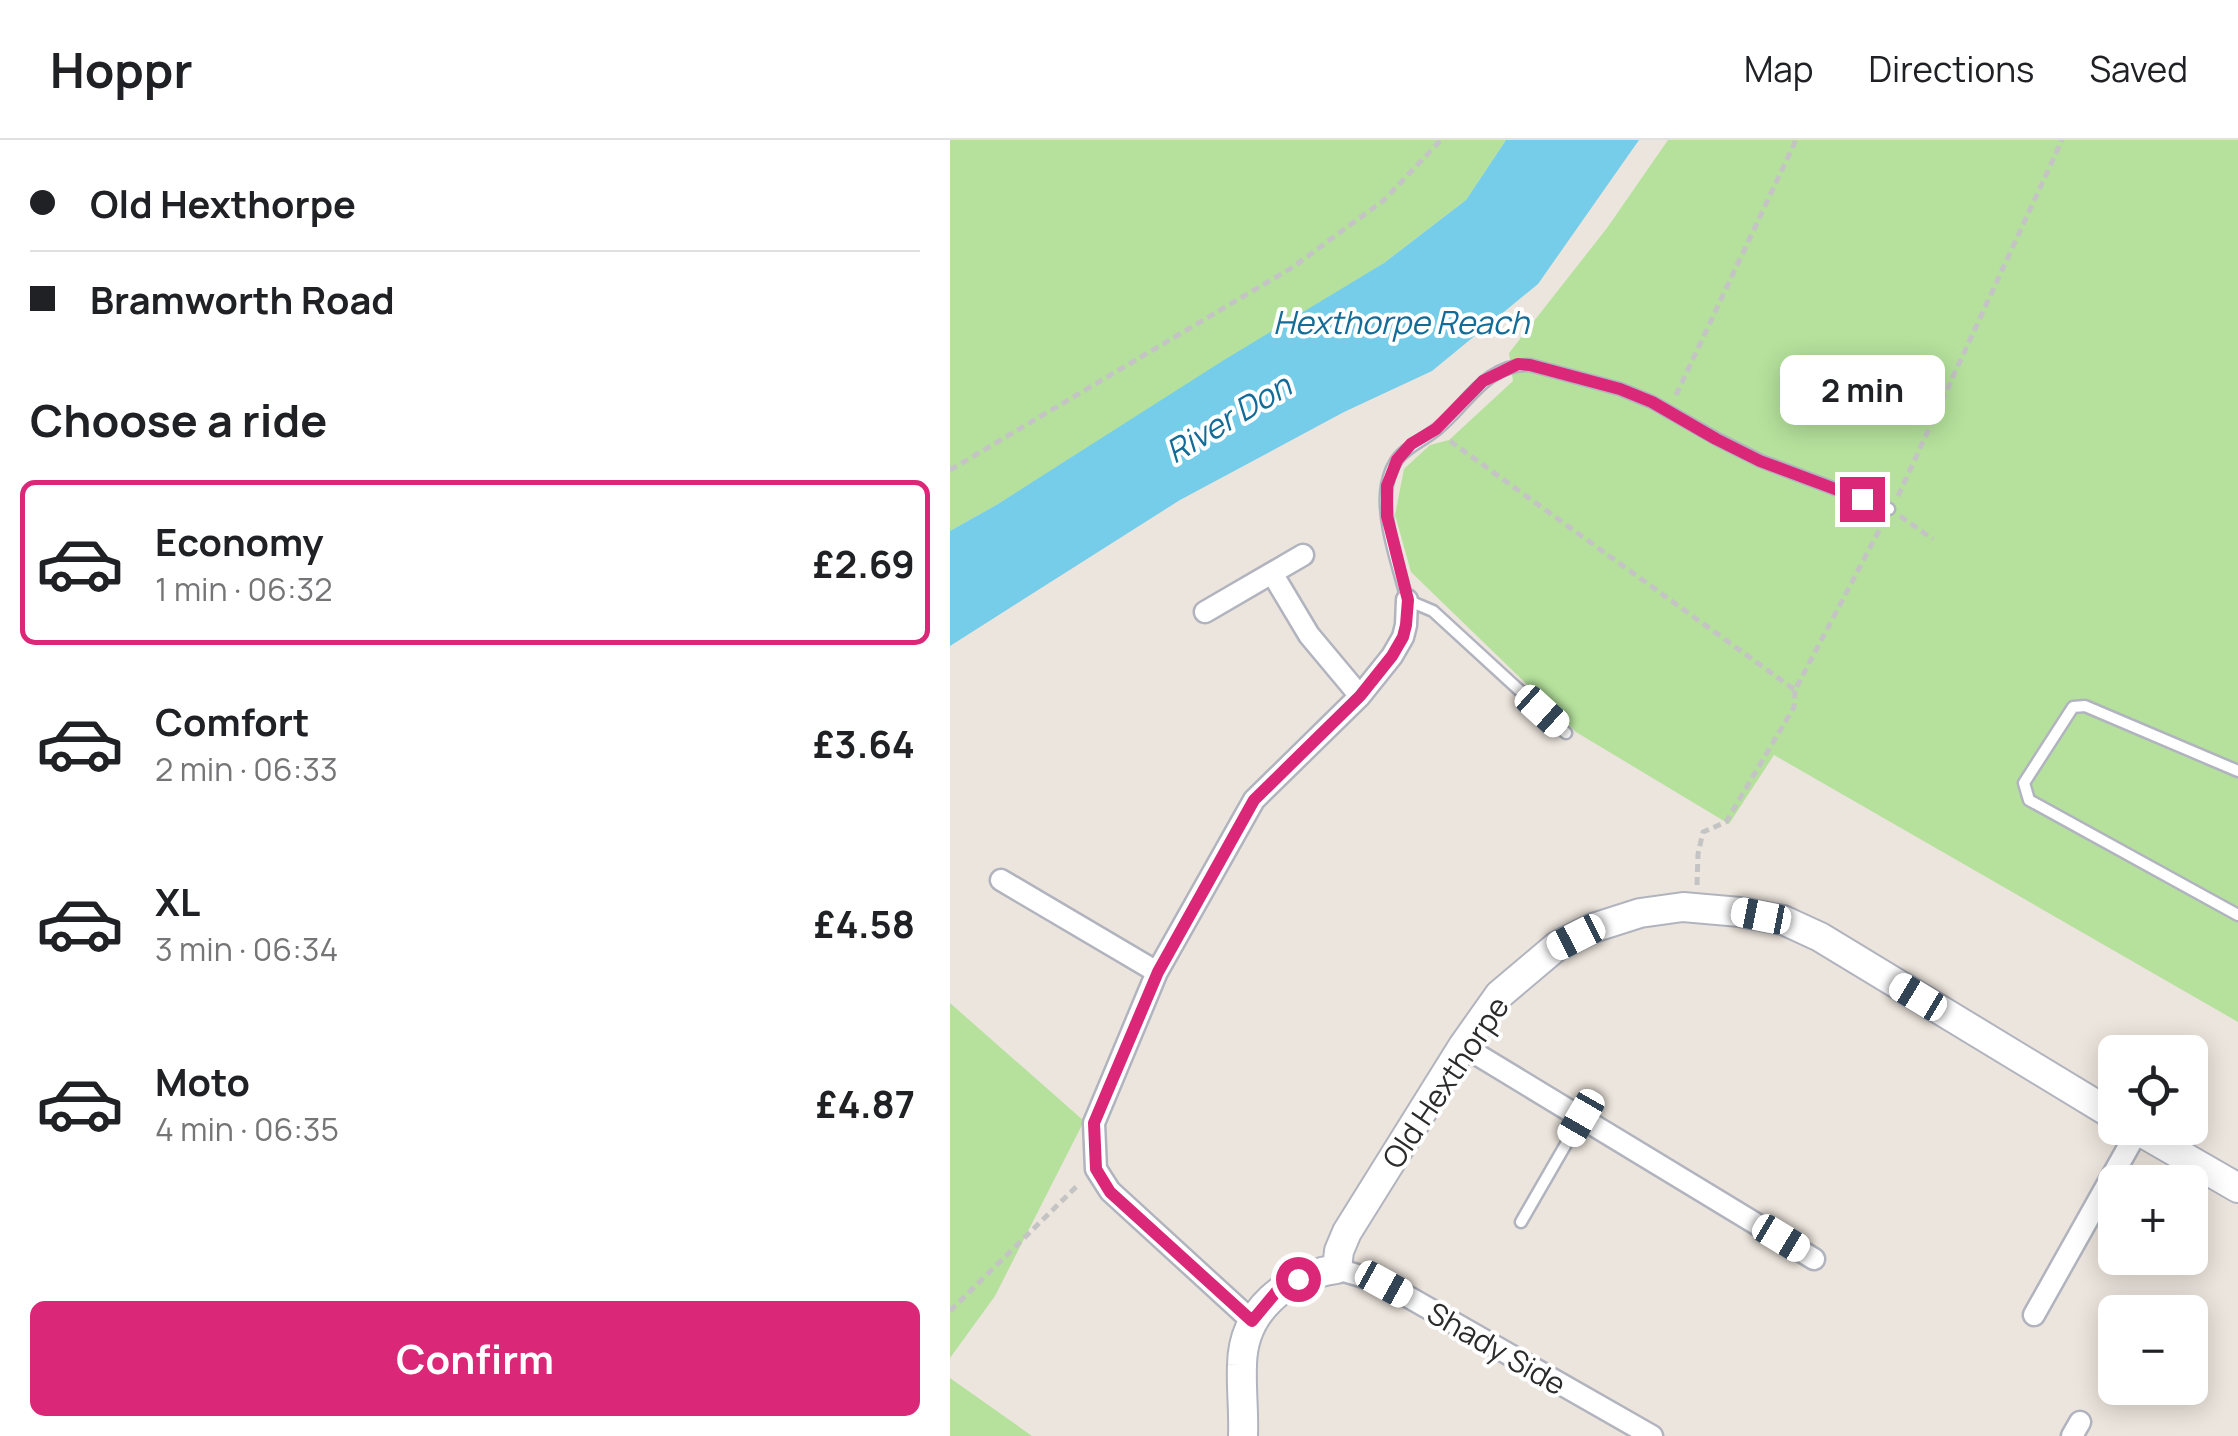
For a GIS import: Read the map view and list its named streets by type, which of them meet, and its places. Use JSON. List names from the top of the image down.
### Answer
{
  "streets": {
    "street": ["Old Hexthorpe", "Shady Side"]
  },
  "crossings": [
    ["Old Hexthorpe", "Shady Side"]
  ],
  "water": ["Hexthorpe Reach", "River Don"],
  "page": {
    "header": "Hoppr",
    "nav": ["Map", "Directions", "Saved"],
    "banner": ["Old Hexthorpe", "Bramworth Road"],
    "bubble": "2 min",
    "heading": "Choose a ride",
    "list": [
      {
        "name": "Economy",
        "note": "1 min · 06:32",
        "value": "£2.69"
      },
      {
        "name": "Comfort",
        "note": "2 min · 06:33",
        "value": "£3.64"
      },
      {
        "name": "XL",
        "note": "3 min · 06:34",
        "value": "£4.58"
      },
      {
        "name": "Moto",
        "note": "4 min · 06:35",
        "value": "£4.87"
      }
    ],
    "map_buttons": ["+", "−"],
    "buttons": "Confirm"
  }
}
